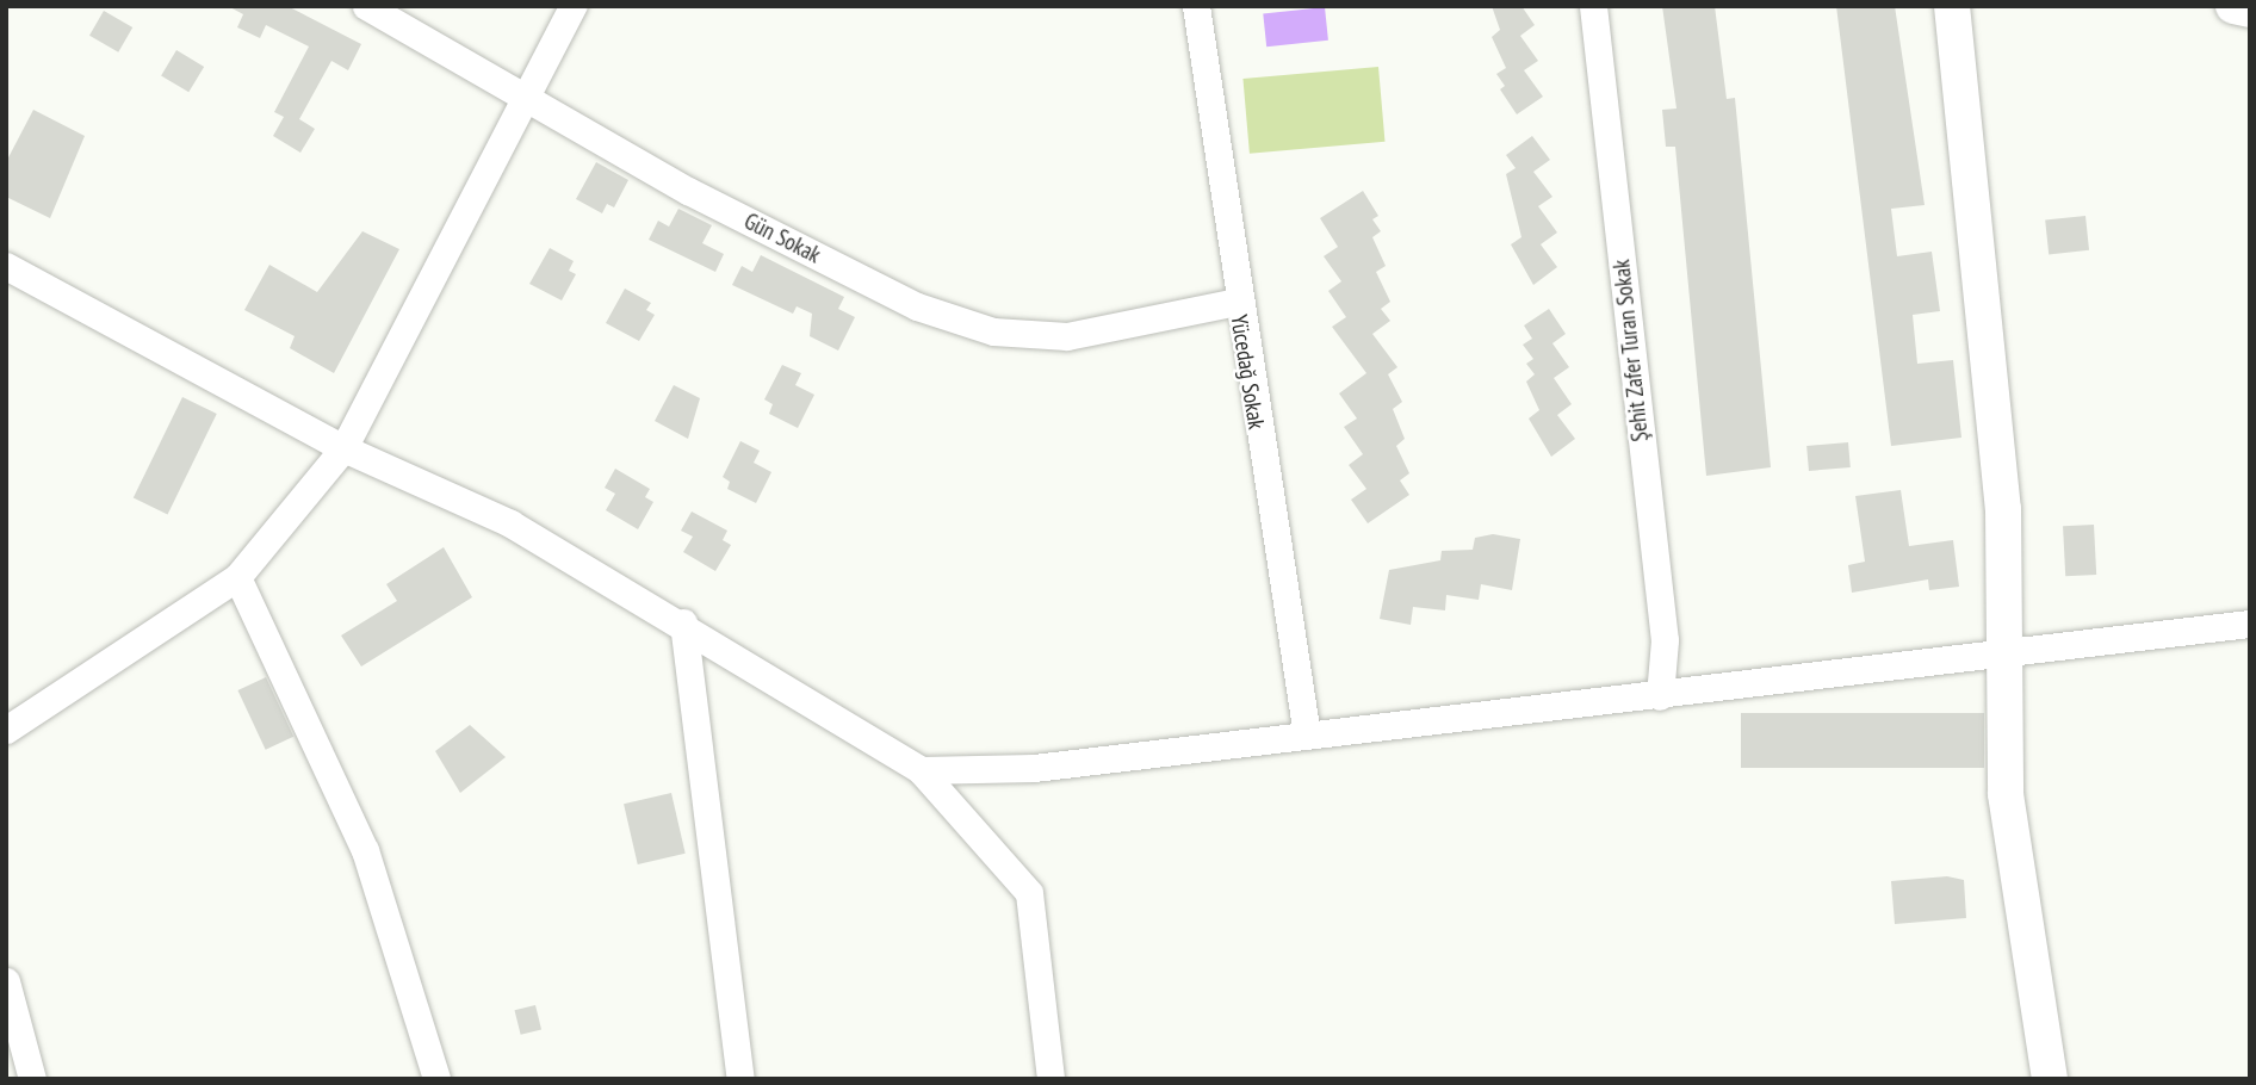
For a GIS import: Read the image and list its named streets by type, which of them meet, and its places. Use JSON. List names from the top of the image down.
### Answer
{
  "streets": {
    "street": ["Gün Sokak", "Şehit Zafer Turan Sokak", "Yücedağ Sokak"]
  },
  "crossings": [
    ["Gün Sokak", "Yücedağ Sokak"]
  ]
}
